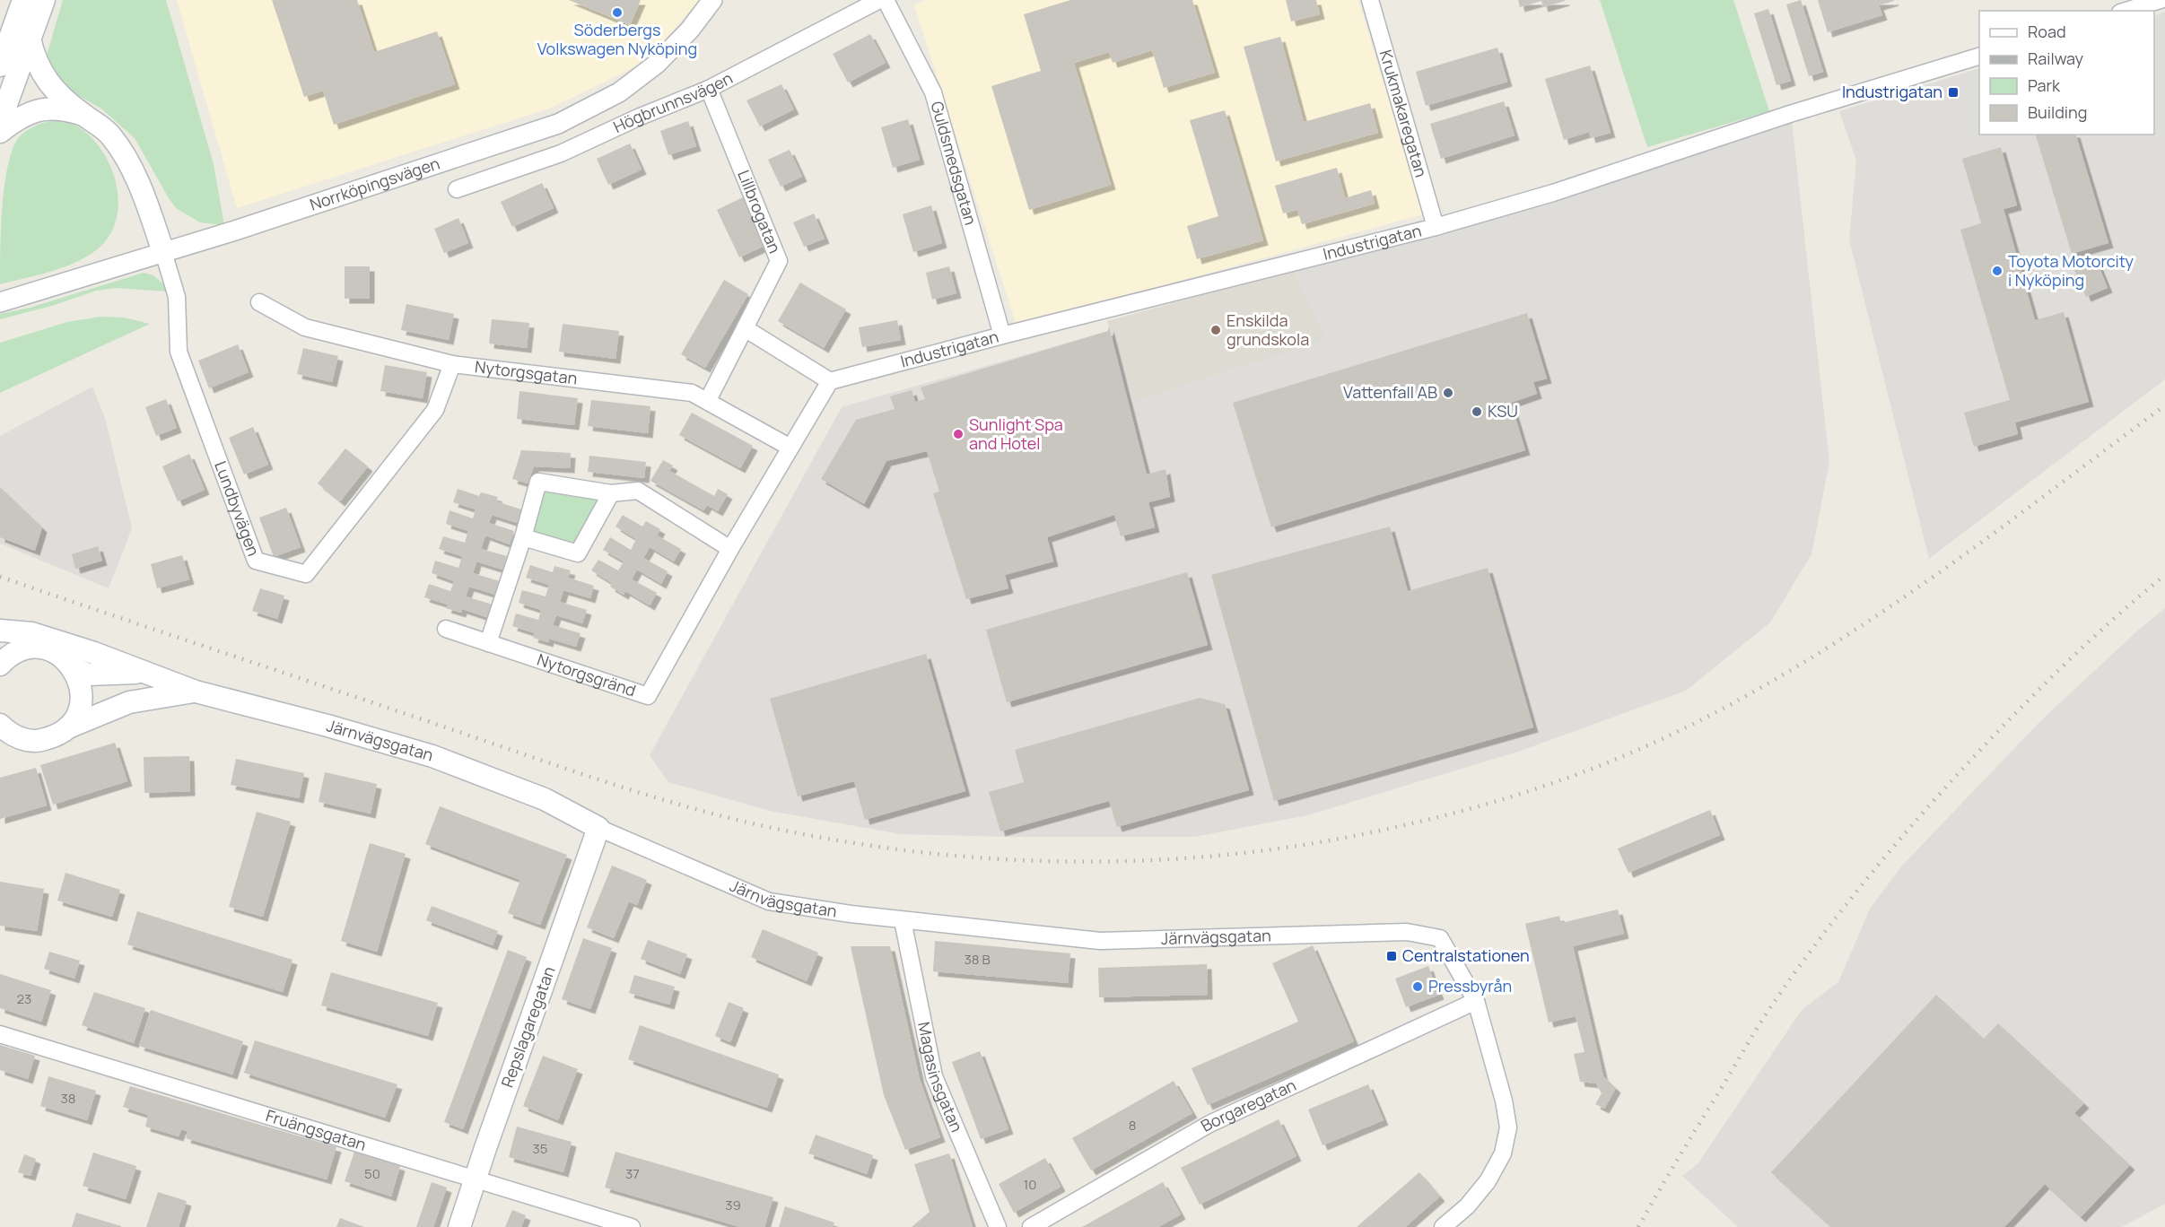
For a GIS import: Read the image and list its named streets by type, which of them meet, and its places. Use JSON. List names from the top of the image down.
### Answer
{
  "streets": {
    "main road": ["Järnvägsgatan", "Repslagaregatan"],
    "street": [
      "Högbrunnsvägen",
      "Krukmakaregatan",
      "Guldsmedsgatan",
      "Norrköpingsvägen",
      "Lillbrogatan",
      "Industrigatan",
      "Nytorgsgatan",
      "Lundbyvägen",
      "Nytorgsgränd",
      "Magasinsgatan",
      "Borgaregatan",
      "Fruängsgatan"
    ]
  },
  "crossings": [
    ["Högbrunnsvägen", "Lillbrogatan"],
    ["Krukmakaregatan", "Industrigatan"],
    ["Guldsmedsgatan", "Industrigatan"],
    ["Norrköpingsvägen", "Lundbyvägen"],
    ["Lillbrogatan", "Nytorgsgatan"],
    ["Nytorgsgatan", "Lundbyvägen"],
    ["Nytorgsgatan", "Nytorgsgränd"],
    ["Järnvägsgatan", "Repslagaregatan"],
    ["Järnvägsgatan", "Magasinsgatan"],
    ["Järnvägsgatan", "Borgaregatan"],
    ["Repslagaregatan", "Fruängsgatan"]
  ],
  "places": {
    "other": [
      "Söderbergs Volkswagen Nyköping",
      "Toyota Motorcity i Nyköping",
      "Enskilda grundskola",
      "Vattenfall AB",
      "KSU",
      "Sunlight Spa and Hotel",
      "Pressbyrån"
    ],
    "transit": ["Industrigatan", "Centralstationen"]
  },
  "house_numbers": [
    "38 B",
    "23",
    "38",
    "8",
    "35",
    "50",
    "37",
    "10",
    "39"
  ],
  "legend": [
    "Road",
    "Railway",
    "Park",
    "Building"
  ]
}
